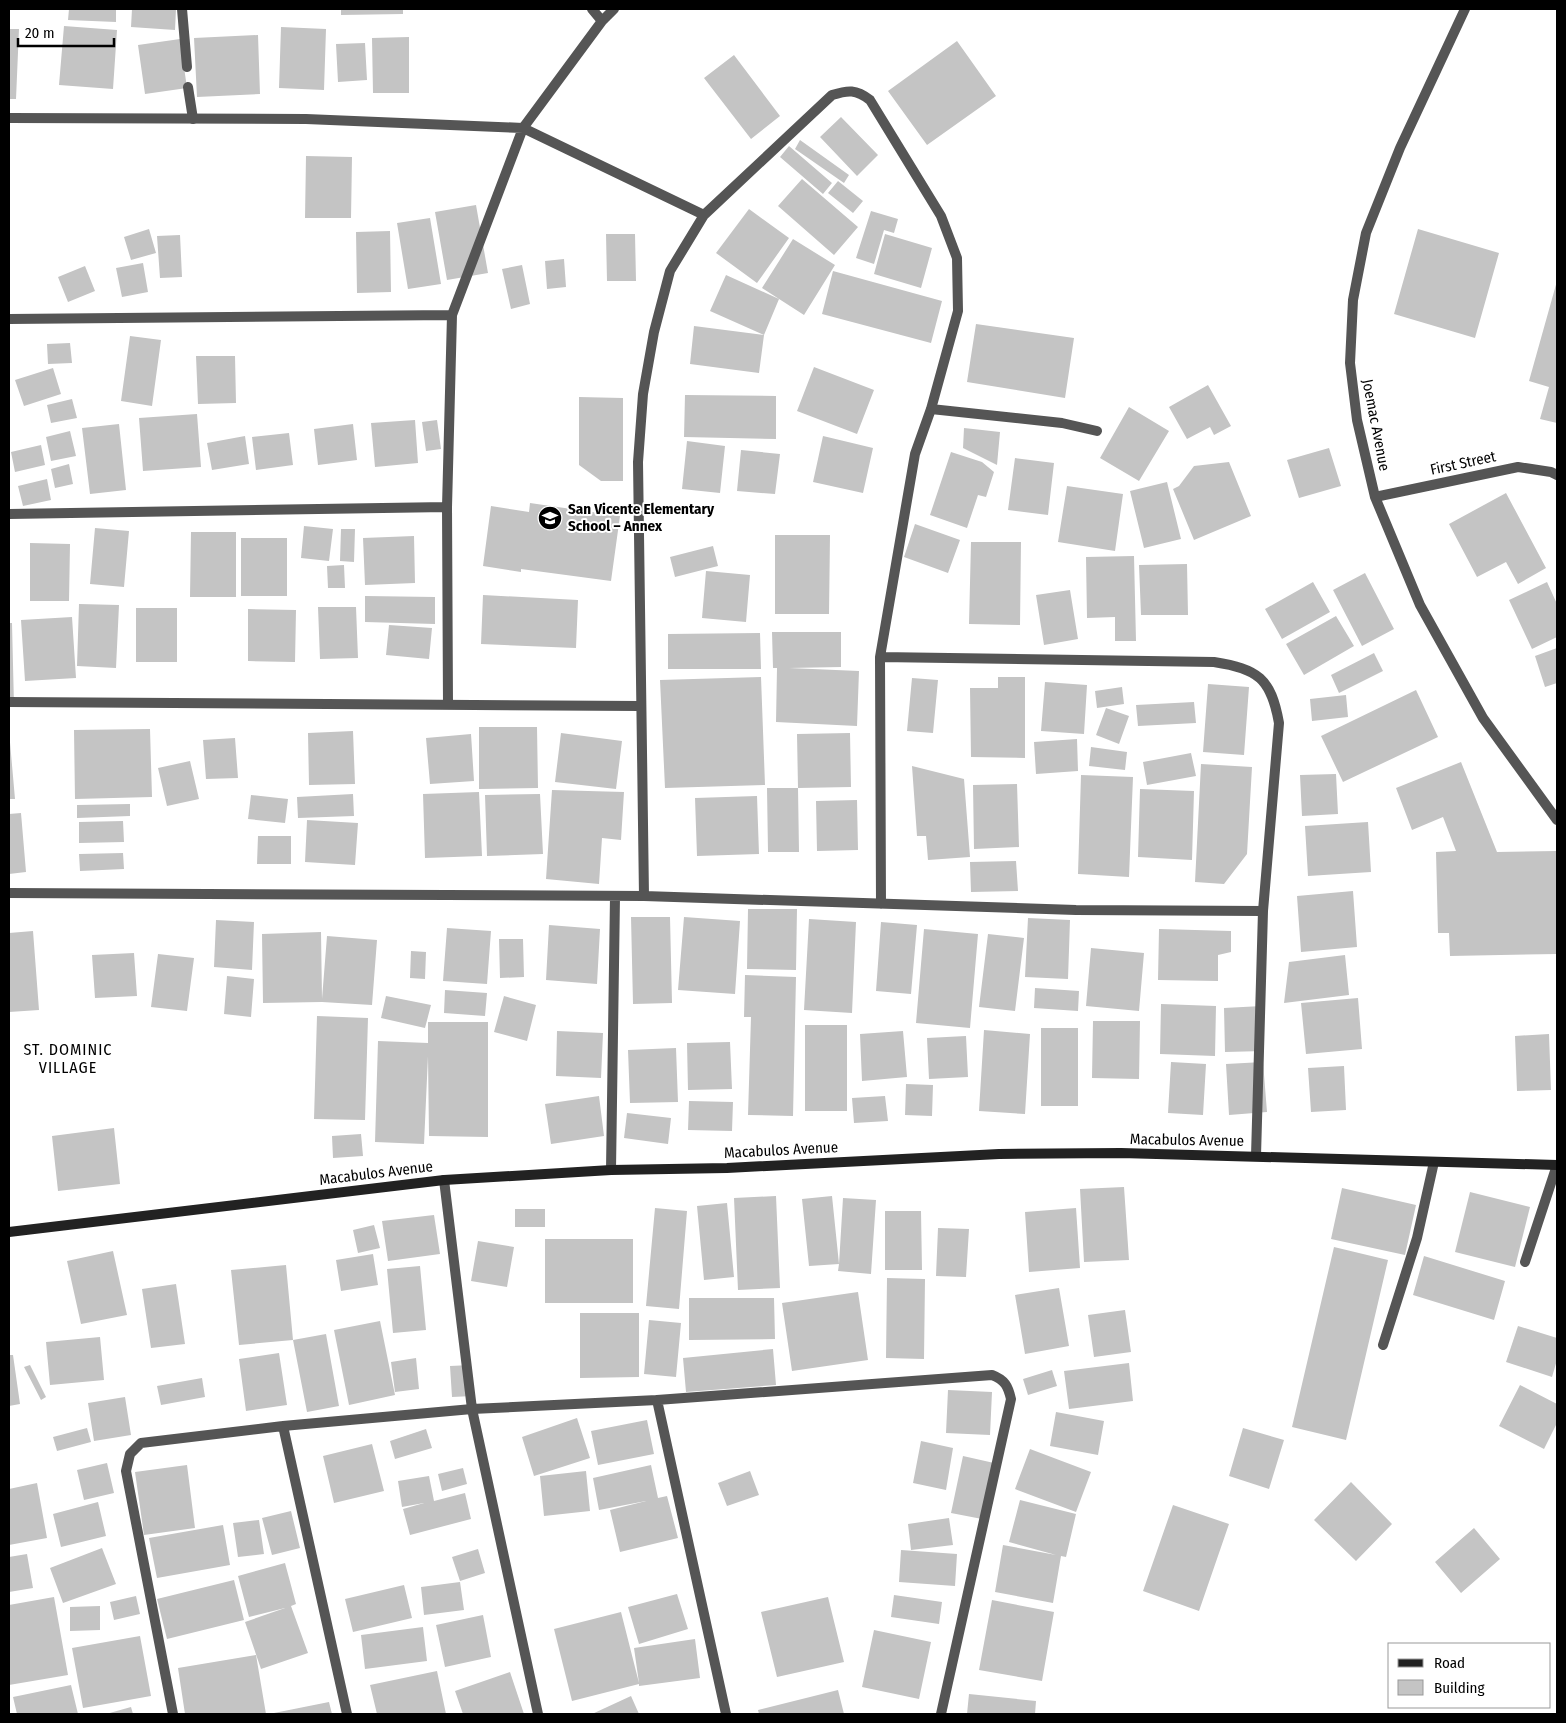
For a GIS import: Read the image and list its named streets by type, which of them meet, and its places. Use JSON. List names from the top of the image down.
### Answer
{
  "streets": {
    "street": ["Joemac Avenue", "First Street", "Macabulos Avenue"]
  },
  "crossings": [
    ["Joemac Avenue", "First Street"]
  ],
  "districts": ["ST. DOMINIC VILLAGE"],
  "places": {
    "school or university": ["San Vicente Elementary School – Annex"]
  },
  "legend": ["Road", "Building"],
  "scale_bar": "20 m"
}
